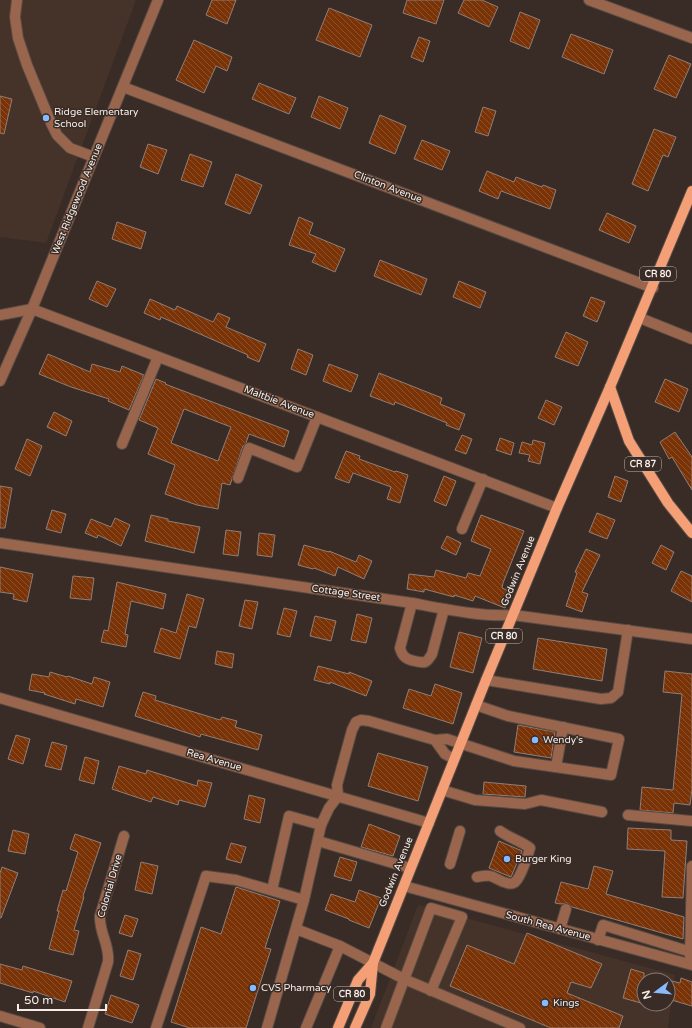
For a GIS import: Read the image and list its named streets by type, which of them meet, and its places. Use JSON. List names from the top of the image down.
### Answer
{
  "streets": {
    "main road": ["CR 80", "CR 87", "Godwin Avenue"],
    "street": [
      "Clinton Avenue",
      "West Ridgewood Avenue",
      "Maltbie Avenue",
      "Cottage Street",
      "Rea Avenue",
      "Colonial Drive",
      "South Rea Avenue"
    ]
  },
  "crossings": [
    ["Clinton Avenue", "West Ridgewood Avenue"],
    ["Clinton Avenue", "Godwin Avenue"],
    ["West Ridgewood Avenue", "Maltbie Avenue"],
    ["Maltbie Avenue", "Godwin Avenue"],
    ["CR 87", "Godwin Avenue"],
    ["Godwin Avenue", "Cottage Street"],
    ["Godwin Avenue", "Rea Avenue"],
    ["Godwin Avenue", "South Rea Avenue"]
  ],
  "places": [
    "Ridge Elementary School",
    "Wendy's",
    "Burger King",
    "CVS Pharmacy",
    "Kings"
  ],
  "scale_bar": "50 m",
  "north": "left"
}
